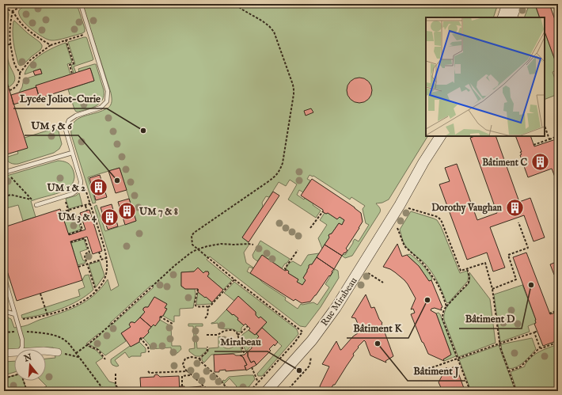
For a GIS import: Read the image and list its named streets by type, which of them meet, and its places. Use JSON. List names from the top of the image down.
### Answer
{
  "streets": {
    "street": ["Rue Mirabeau"]
  },
  "places": {
    "other": [
      "Lycée Joliot-Curie",
      "UM 5 & 6",
      "Bâtiment D",
      "Bâtiment K",
      "Bâtiment J",
      "Mirabeau"
    ],
    "building": [
      "Bâtiment C",
      "UM 1 & 2",
      "Dorothy Vaughan",
      "UM 7 & 8",
      "UM 3 & 4"
    ]
  },
  "north": "top"
}
